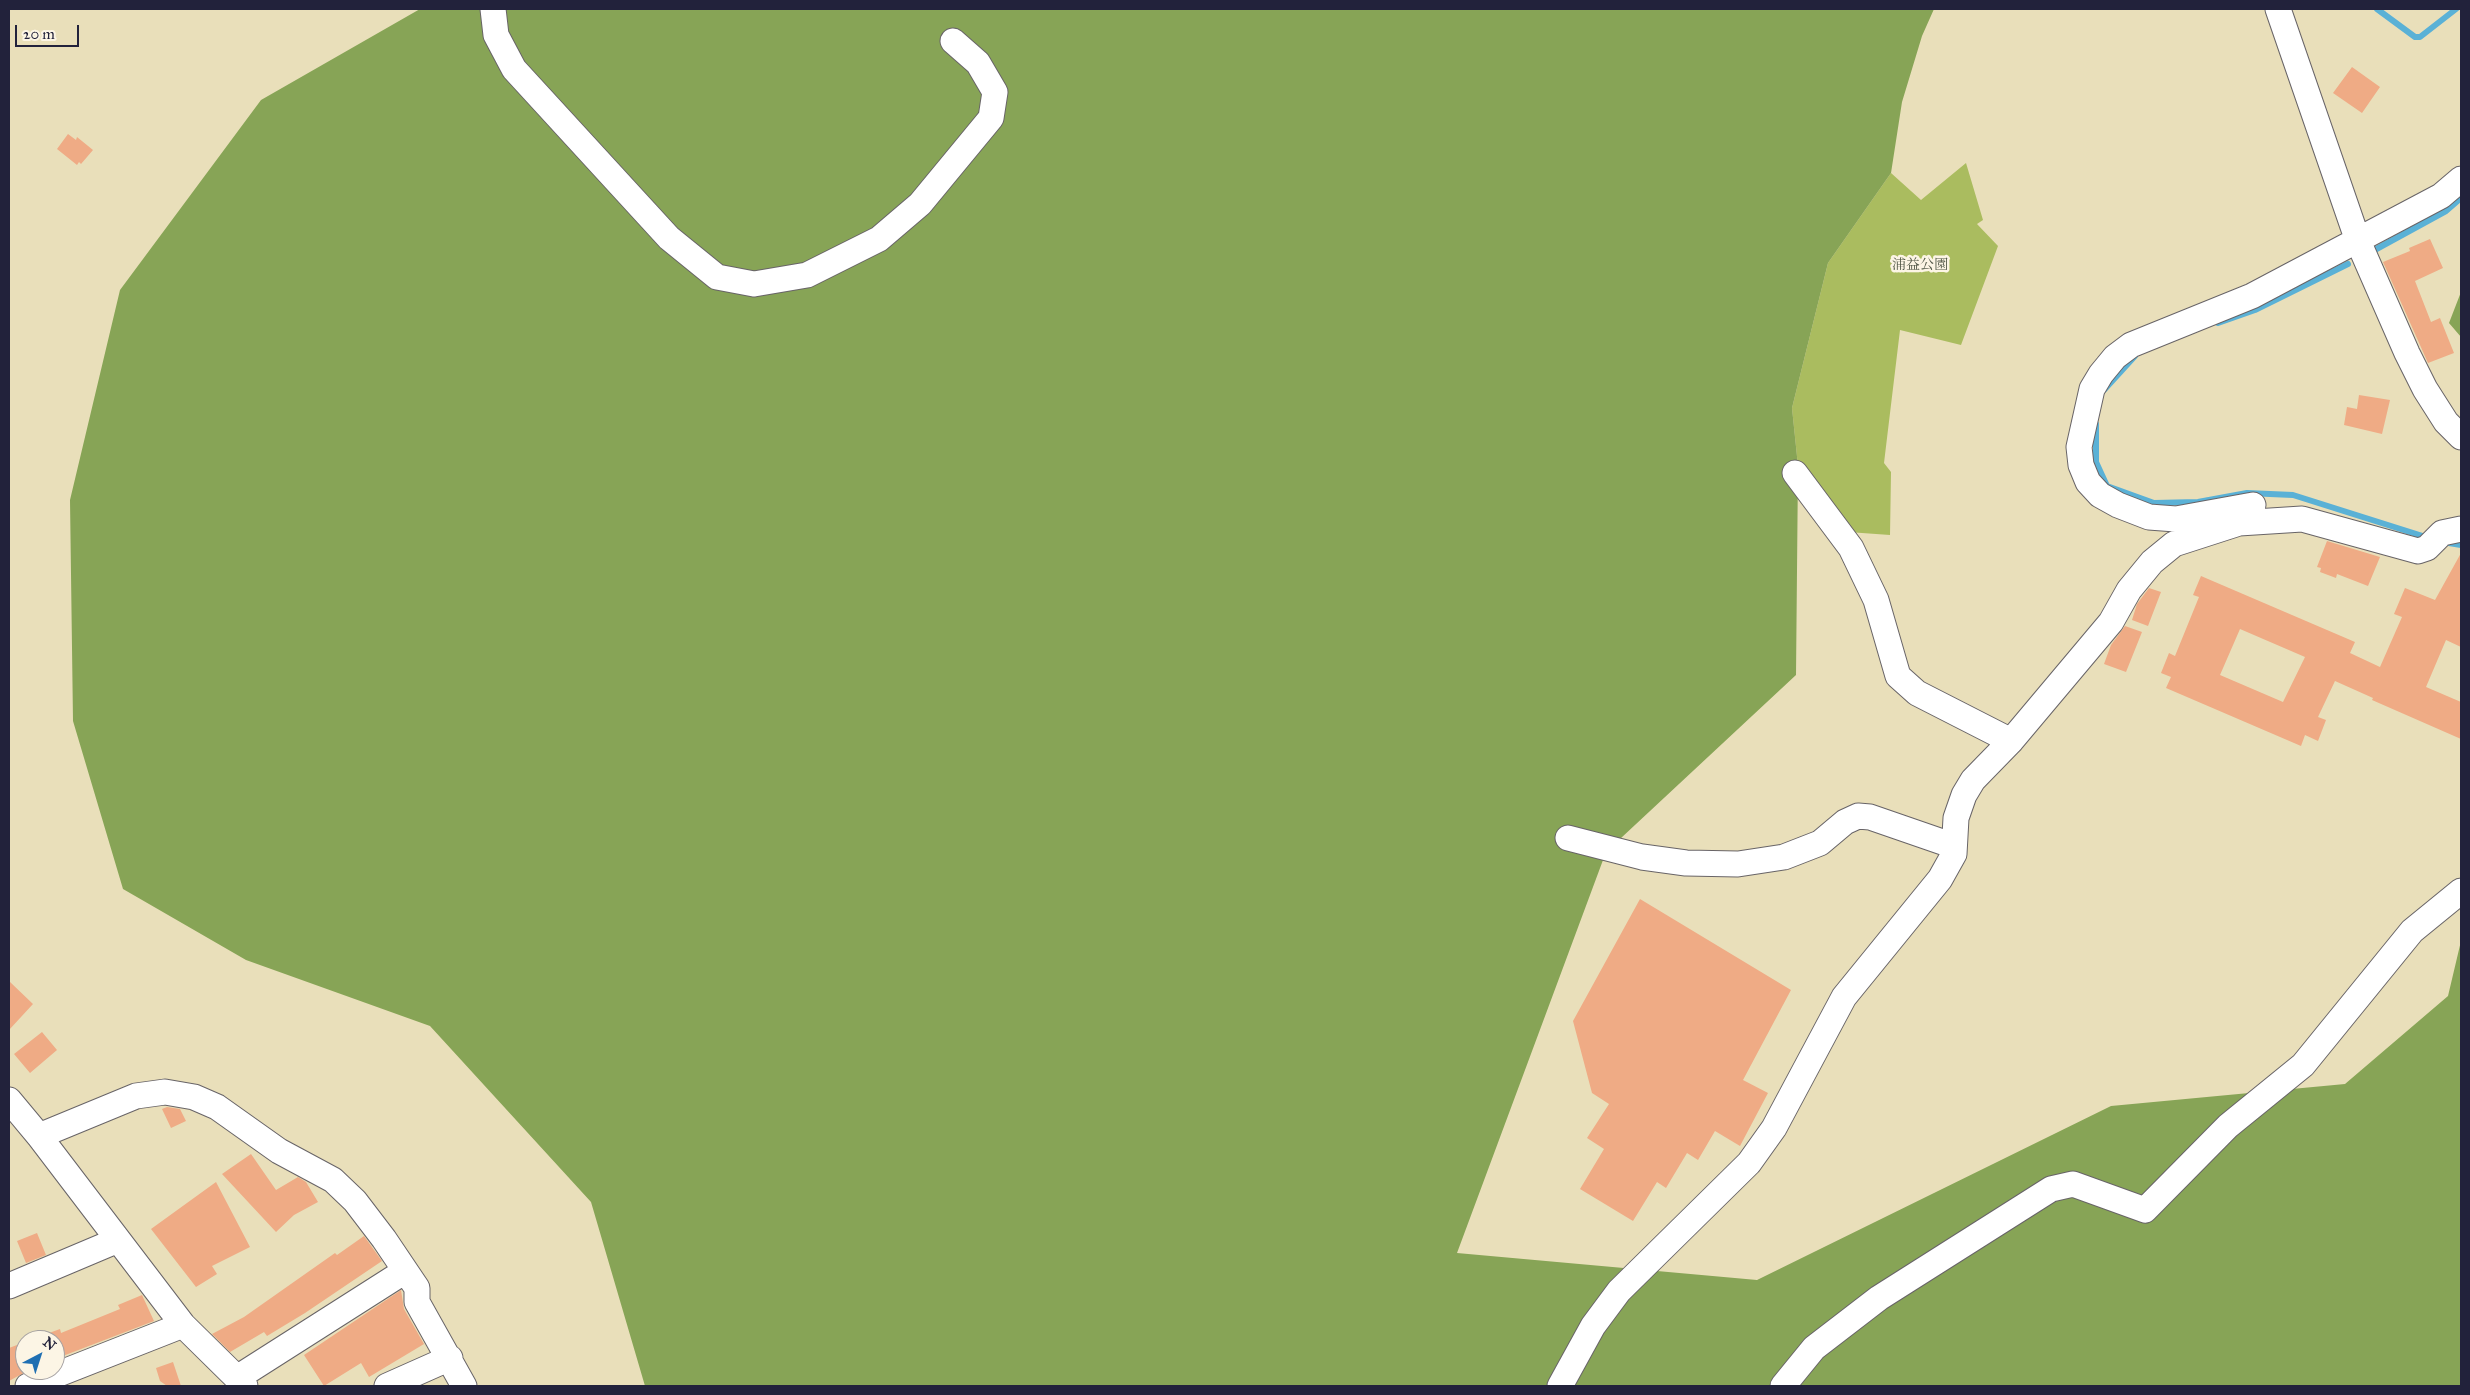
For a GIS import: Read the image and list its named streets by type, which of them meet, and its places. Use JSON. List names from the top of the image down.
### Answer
{
  "parks": ["浦益公園"],
  "scale_bar": "20 m",
  "north": "top right"
}
